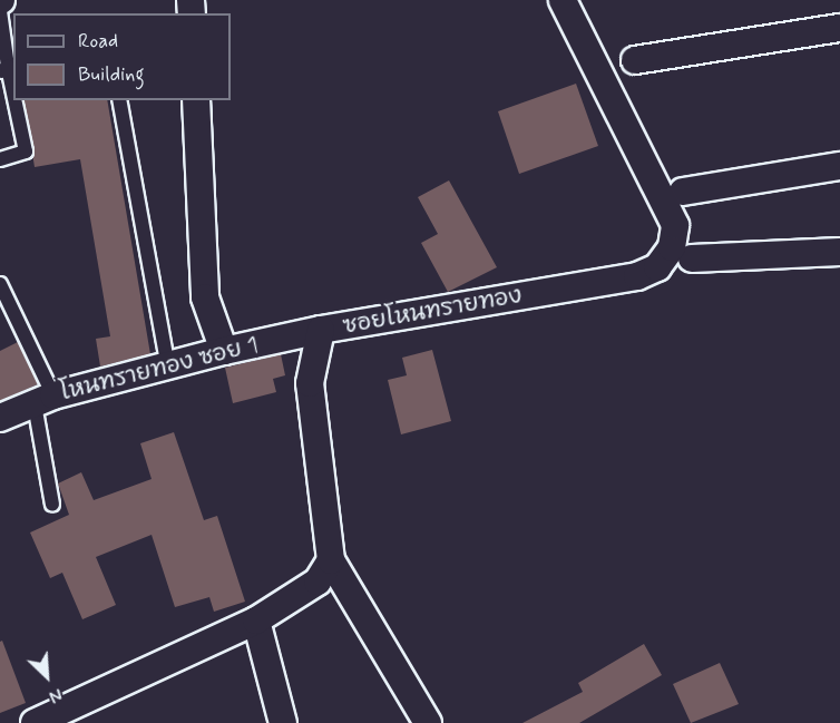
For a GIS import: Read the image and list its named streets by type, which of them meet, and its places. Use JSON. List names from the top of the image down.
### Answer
{
  "streets": {
    "street": ["ซอยโหนทรายทอง", "โหนทรายทอง ซอย 1"]
  },
  "crossings": [
    ["ซอยโหนทรายทอง", "โหนทรายทอง ซอย 1"]
  ],
  "legend": ["Road", "Building"],
  "north": "bottom right"
}
